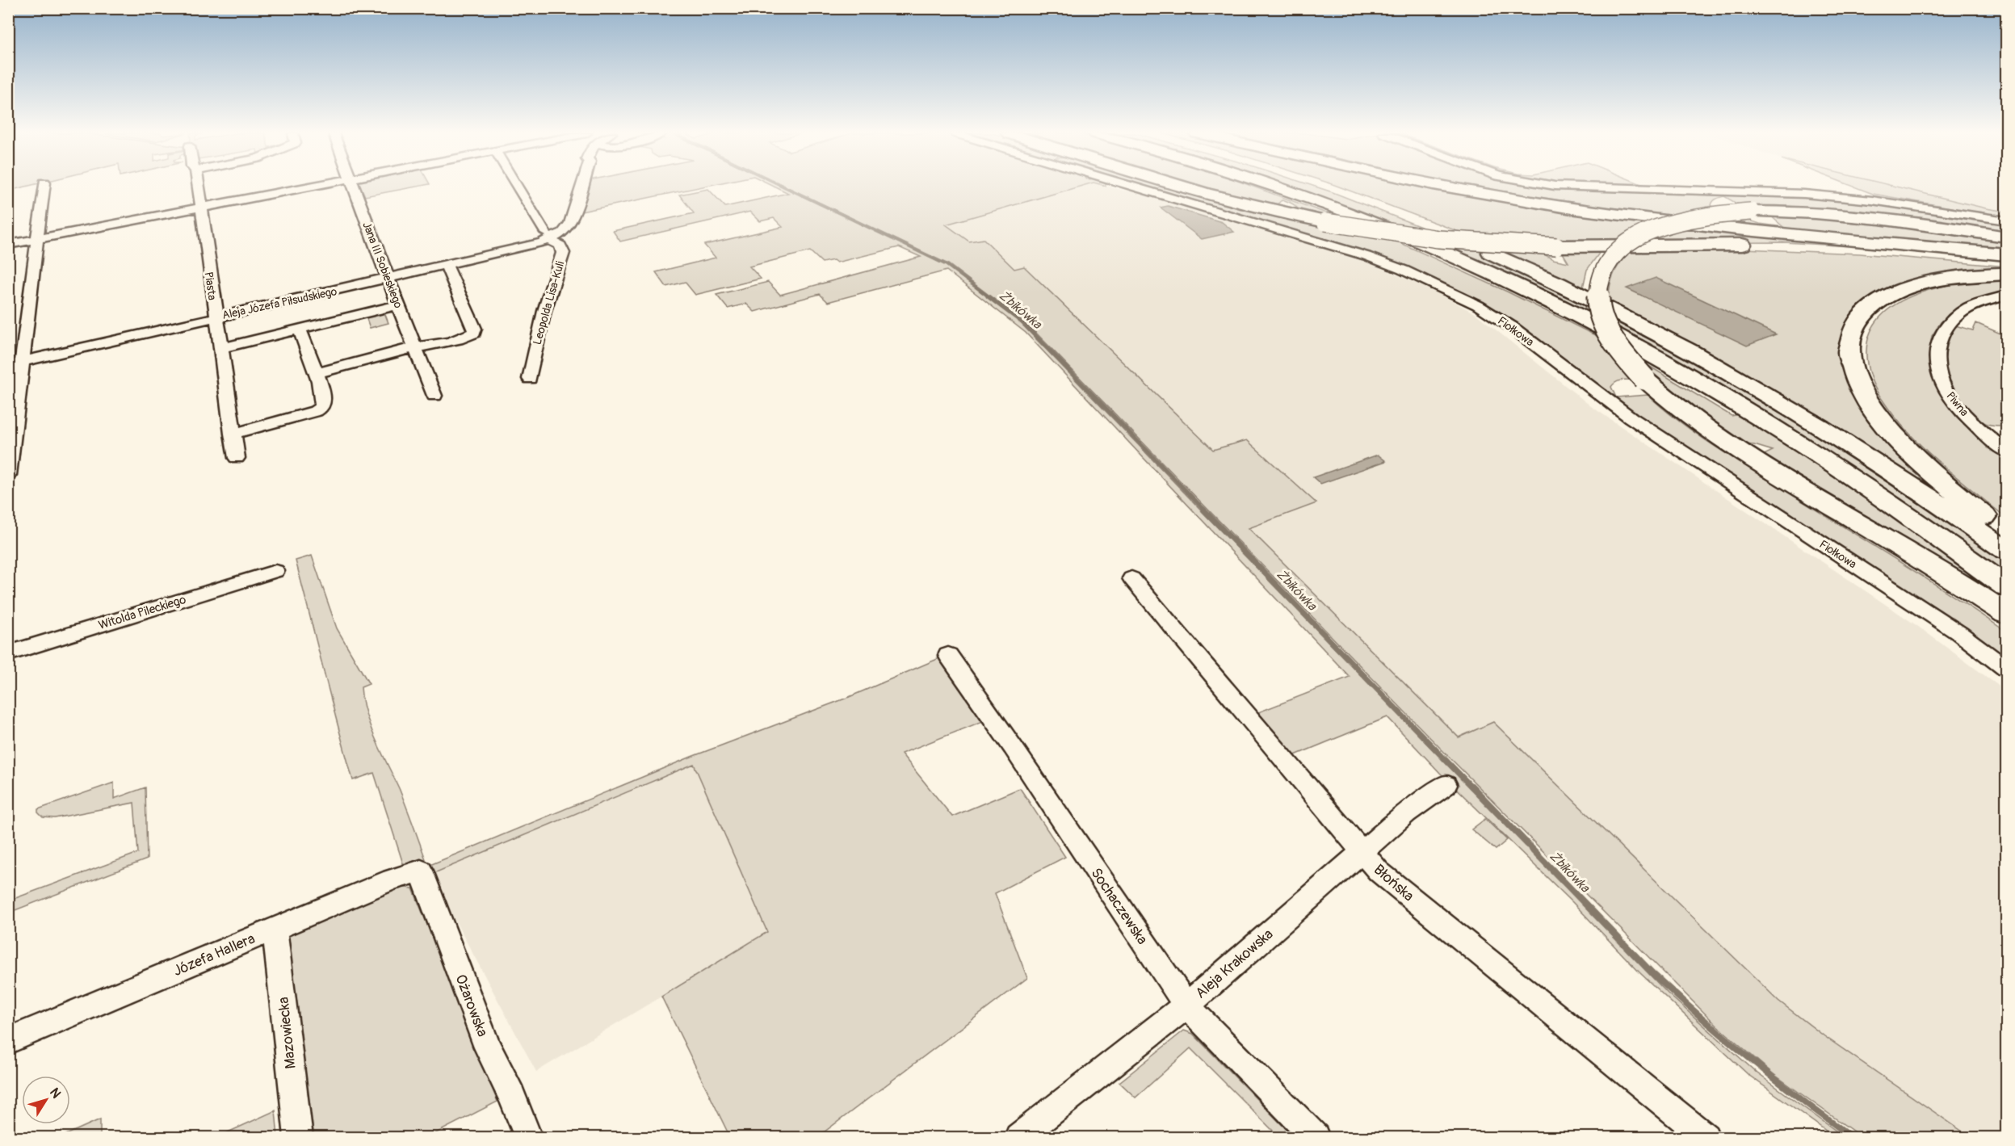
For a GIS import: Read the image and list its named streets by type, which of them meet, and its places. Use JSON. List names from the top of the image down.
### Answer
{
  "streets": {
    "street": [
      "Jana III Sobieskiego",
      "Piasta",
      "Aleja Józefa Piłsudskiego",
      "Leopolda Lisa-Kuli",
      "Fiołkowa",
      "Piwna",
      "Witolda Pileckiego",
      "Błońska",
      "Sochaczewska",
      "Józefa Hallera",
      "Aleja Krakowska",
      "Ożarowska",
      "Mazowiecka"
    ]
  },
  "crossings": [
    ["Jana III Sobieskiego", "Aleja Józefa Piłsudskiego"],
    ["Piasta", "Aleja Józefa Piłsudskiego"],
    ["Aleja Józefa Piłsudskiego", "Leopolda Lisa-Kuli"],
    ["Błońska", "Aleja Krakowska"],
    ["Sochaczewska", "Aleja Krakowska"],
    ["Józefa Hallera", "Ożarowska"],
    ["Józefa Hallera", "Mazowiecka"]
  ],
  "water": ["Żbikówka"],
  "north": "top right"
}
